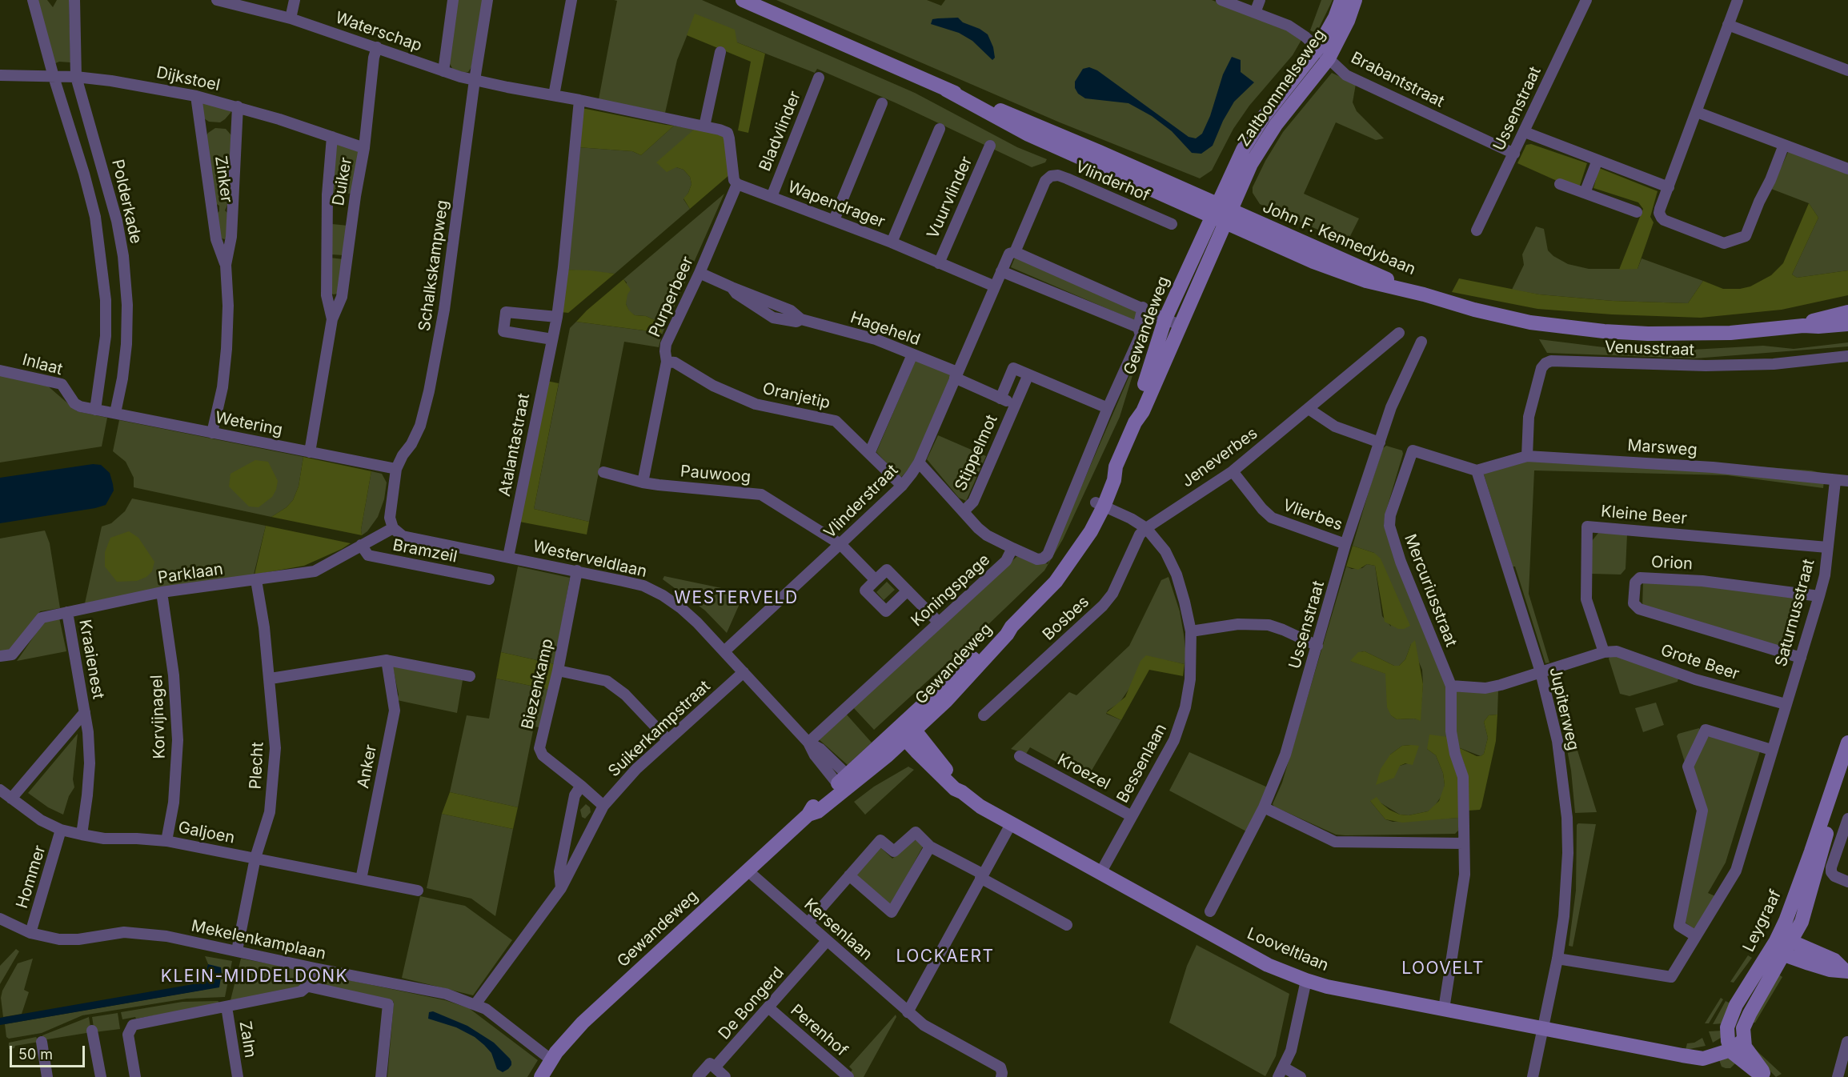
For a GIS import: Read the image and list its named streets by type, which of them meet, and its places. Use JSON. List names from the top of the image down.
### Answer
{
  "streets": {
    "street": [
      "Waterschap",
      "Dijkstoel",
      "Brabantstraat",
      "Zaltbommelseweg",
      "Ussenstraat",
      "Bladvlinder",
      "Zinker",
      "Duiker",
      "Vlinderhof",
      "Vuurvlinder",
      "Polderkade",
      "Wapendrager",
      "John F. Kennedybaan",
      "Schalkskampweg",
      "Purperbeer",
      "Gewandeweg",
      "Hageheld",
      "Venusstraat",
      "Inlaat",
      "Oranjetip",
      "Wetering",
      "Atalantastraat",
      "Marsweg",
      "Stippelmot",
      "Jeneverbes",
      "Pauwoog",
      "Vlinderstraat",
      "Vlierbes",
      "Kleine Beer",
      "Bramzeil",
      "Westerveldlaan",
      "Orion",
      "Parklaan",
      "Koningspage",
      "Mercuriusstraat",
      "Saturnusstraat",
      "Bosbes",
      "Kraaienest",
      "Grote Beer",
      "Biezenkamp",
      "Jupiterweg",
      "Korvijnagel",
      "Suikerkampstraat",
      "Bessenlaan",
      "Plecht",
      "Anker",
      "Kroezel",
      "Galjoen",
      "Hommer",
      "Leygraaf",
      "Kersenlaan",
      "Mekelenkamplaan",
      "Looveltlaan",
      "De Bongerd",
      "Perenhof",
      "Zalm"
    ]
  },
  "crossings": [
    ["Waterschap", "Duiker"],
    ["Waterschap", "Schalkskampweg"],
    ["Dijkstoel", "Zinker"],
    ["Dijkstoel", "Duiker"],
    ["Dijkstoel", "Polderkade"],
    ["Brabantstraat", "Zaltbommelseweg"],
    ["Brabantstraat", "Ussenstraat"],
    ["Zaltbommelseweg", "John F. Kennedybaan"],
    ["Zaltbommelseweg", "Gewandeweg"],
    ["Ussenstraat", "Vlierbes"],
    ["Bladvlinder", "Wapendrager"],
    ["Zinker", "Wetering"],
    ["Duiker", "Wetering"],
    ["Vlinderhof", "Wapendrager"],
    ["Vlinderhof", "Vlinderstraat"],
    ["Vuurvlinder", "Wapendrager"],
    ["Polderkade", "Wetering"],
    ["Wapendrager", "Purperbeer"],
    ["Wapendrager", "Vlinderstraat"],
    ["John F. Kennedybaan", "Gewandeweg"],
    ["Schalkskampweg", "Wetering"],
    ["Schalkskampweg", "Westerveldlaan"],
    ["Schalkskampweg", "Parklaan"],
    ["Purperbeer", "Hageheld"],
    ["Purperbeer", "Oranjetip"],
    ["Purperbeer", "Pauwoog"],
    ["Gewandeweg", "Westerveldlaan"],
    ["Gewandeweg", "Bessenlaan"],
    ["Gewandeweg", "Kersenlaan"],
    ["Gewandeweg", "Mekelenkamplaan"],
    ["Gewandeweg", "Looveltlaan"],
    ["Hageheld", "Stippelmot"],
    ["Hageheld", "Vlinderstraat"],
    ["Venusstraat", "Marsweg"],
    ["Inlaat", "Wetering"],
    ["Oranjetip", "Vlinderstraat"],
    ["Atalantastraat", "Westerveldlaan"],
    ["Marsweg", "Mercuriusstraat"],
    ["Marsweg", "Saturnusstraat"],
    ["Marsweg", "Jupiterweg"],
    ["Stippelmot", "Vlinderstraat"],
    ["Stippelmot", "Koningspage"],
    ["Jeneverbes", "Vlierbes"],
    ["Jeneverbes", "Bosbes"],
    ["Jeneverbes", "Bessenlaan"],
    ["Pauwoog", "Vlinderstraat"],
    ["Vlinderstraat", "Westerveldlaan"],
    ["Kleine Beer", "Saturnusstraat"],
    ["Kleine Beer", "Grote Beer"],
    ["Bramzeil", "Parklaan"],
    ["Westerveldlaan", "Parklaan"],
    ["Westerveldlaan", "Koningspage"],
    ["Westerveldlaan", "Biezenkamp"],
    ["Westerveldlaan", "Suikerkampstraat"],
    ["Orion", "Saturnusstraat"],
    ["Parklaan", "Kraaienest"],
    ["Parklaan", "Korvijnagel"],
    ["Parklaan", "Plecht"],
    ["Mercuriusstraat", "Jupiterweg"],
    ["Mercuriusstraat", "Looveltlaan"],
    ["Saturnusstraat", "Grote Beer"],
    ["Saturnusstraat", "Jupiterweg"],
    ["Bosbes", "Bessenlaan"],
    ["Kraaienest", "Galjoen"],
    ["Biezenkamp", "Suikerkampstraat"],
    ["Jupiterweg", "Looveltlaan"],
    ["Korvijnagel", "Galjoen"],
    ["Suikerkampstraat", "Mekelenkamplaan"],
    ["Bessenlaan", "Kroezel"],
    ["Bessenlaan", "Looveltlaan"],
    ["Plecht", "Galjoen"],
    ["Plecht", "Mekelenkamplaan"],
    ["Anker", "Galjoen"],
    ["Galjoen", "Hommer"],
    ["Hommer", "Mekelenkamplaan"],
    ["Leygraaf", "Looveltlaan"],
    ["Kersenlaan", "De Bongerd"],
    ["De Bongerd", "Perenhof"]
  ],
  "districts": [
    "WESTERVELD",
    "LOCKAERT",
    "LOOVELT",
    "KLEIN-MIDDELDONK"
  ],
  "scale_bar": "50 m"
}
